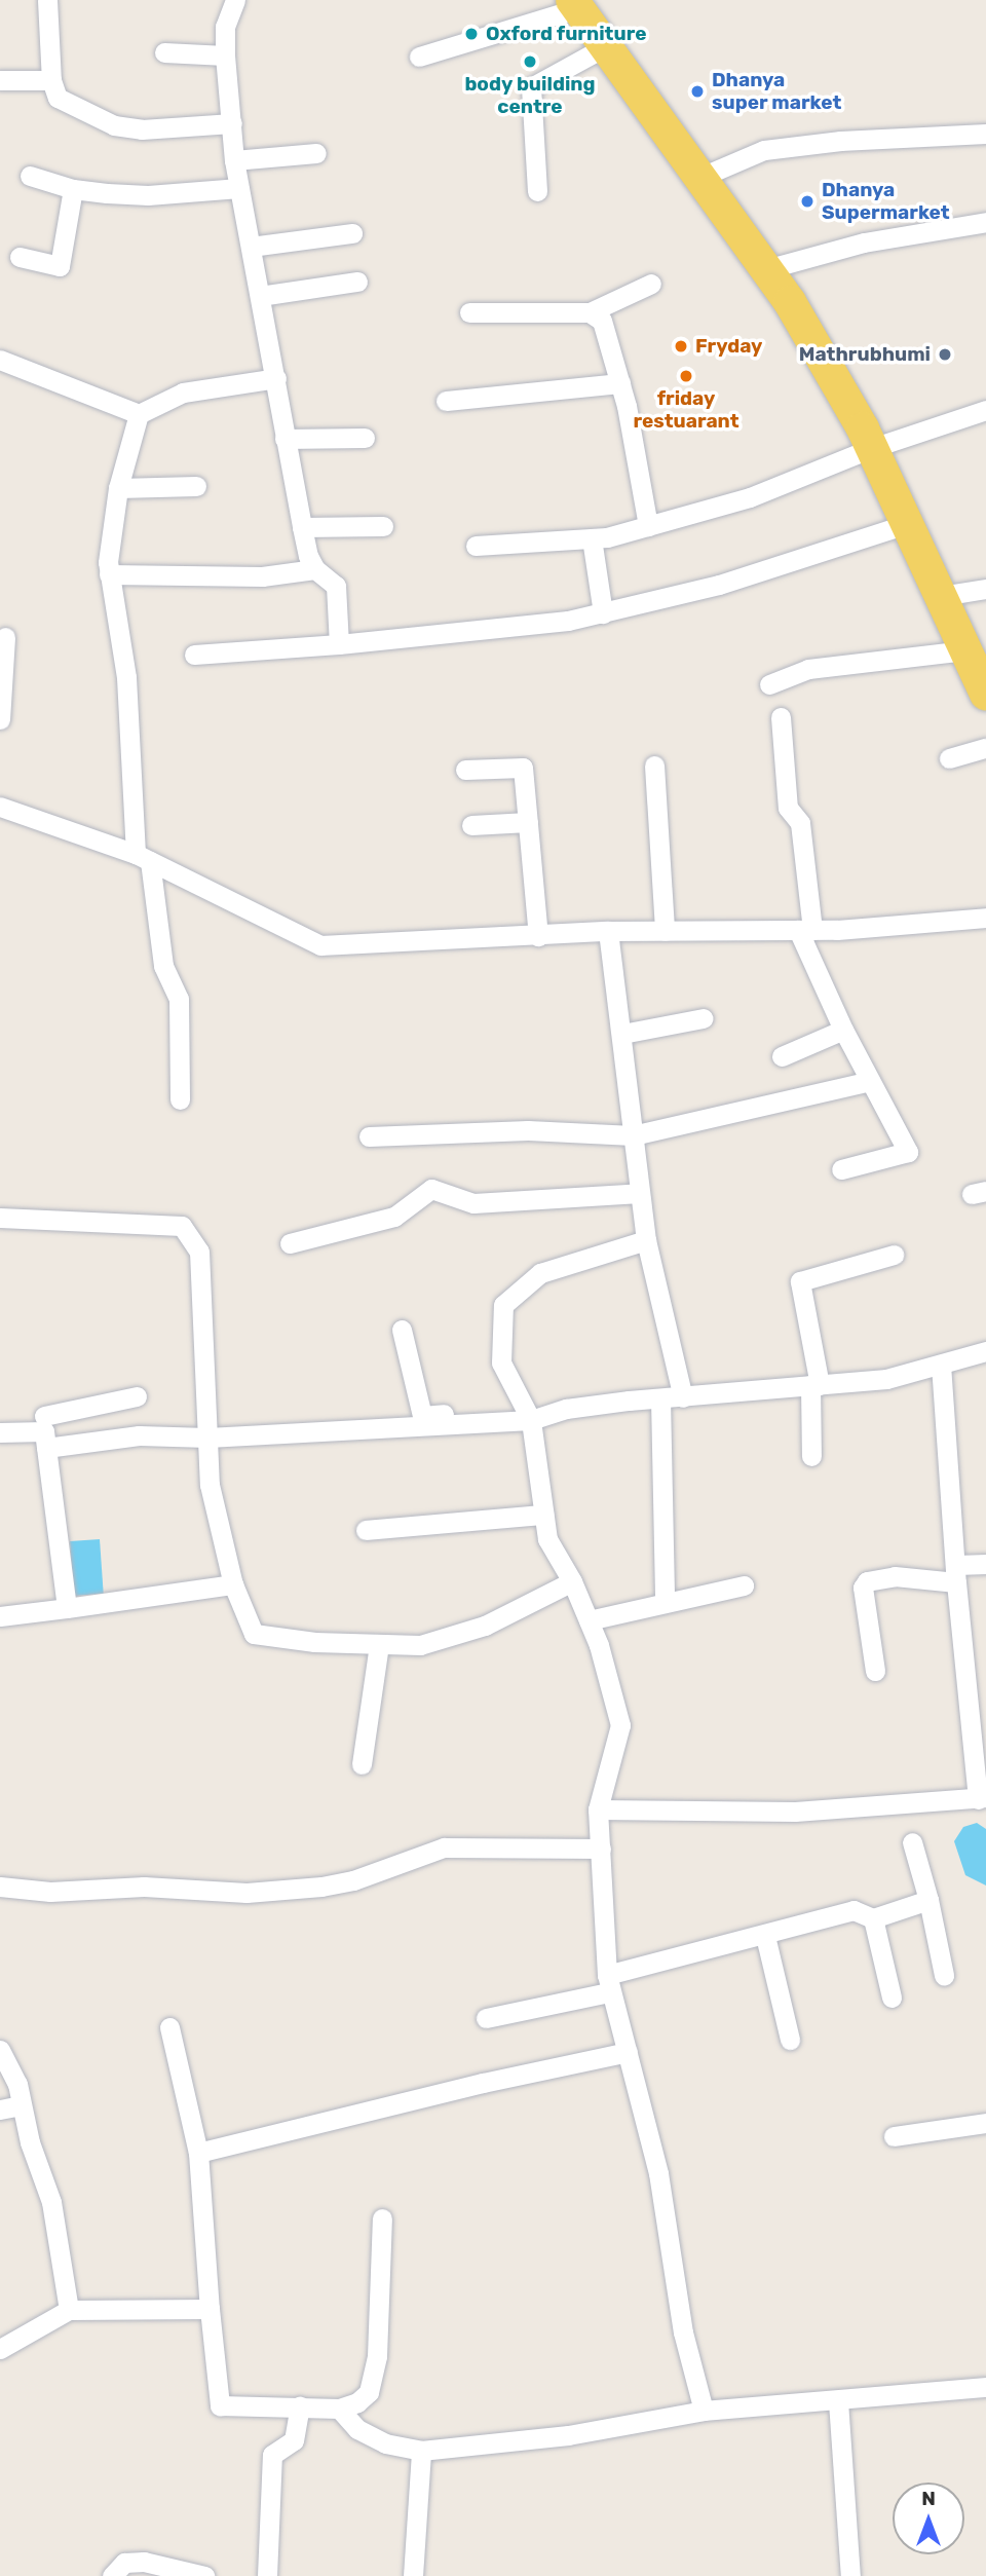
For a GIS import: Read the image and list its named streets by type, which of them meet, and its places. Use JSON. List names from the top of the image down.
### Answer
{
  "places": [
    "Oxford furniture",
    "body building centre",
    "Dhanya super market",
    "Dhanya Supermarket",
    "Fryday",
    "Mathrubhumi",
    "friday restuarant"
  ],
  "north": "top"
}
